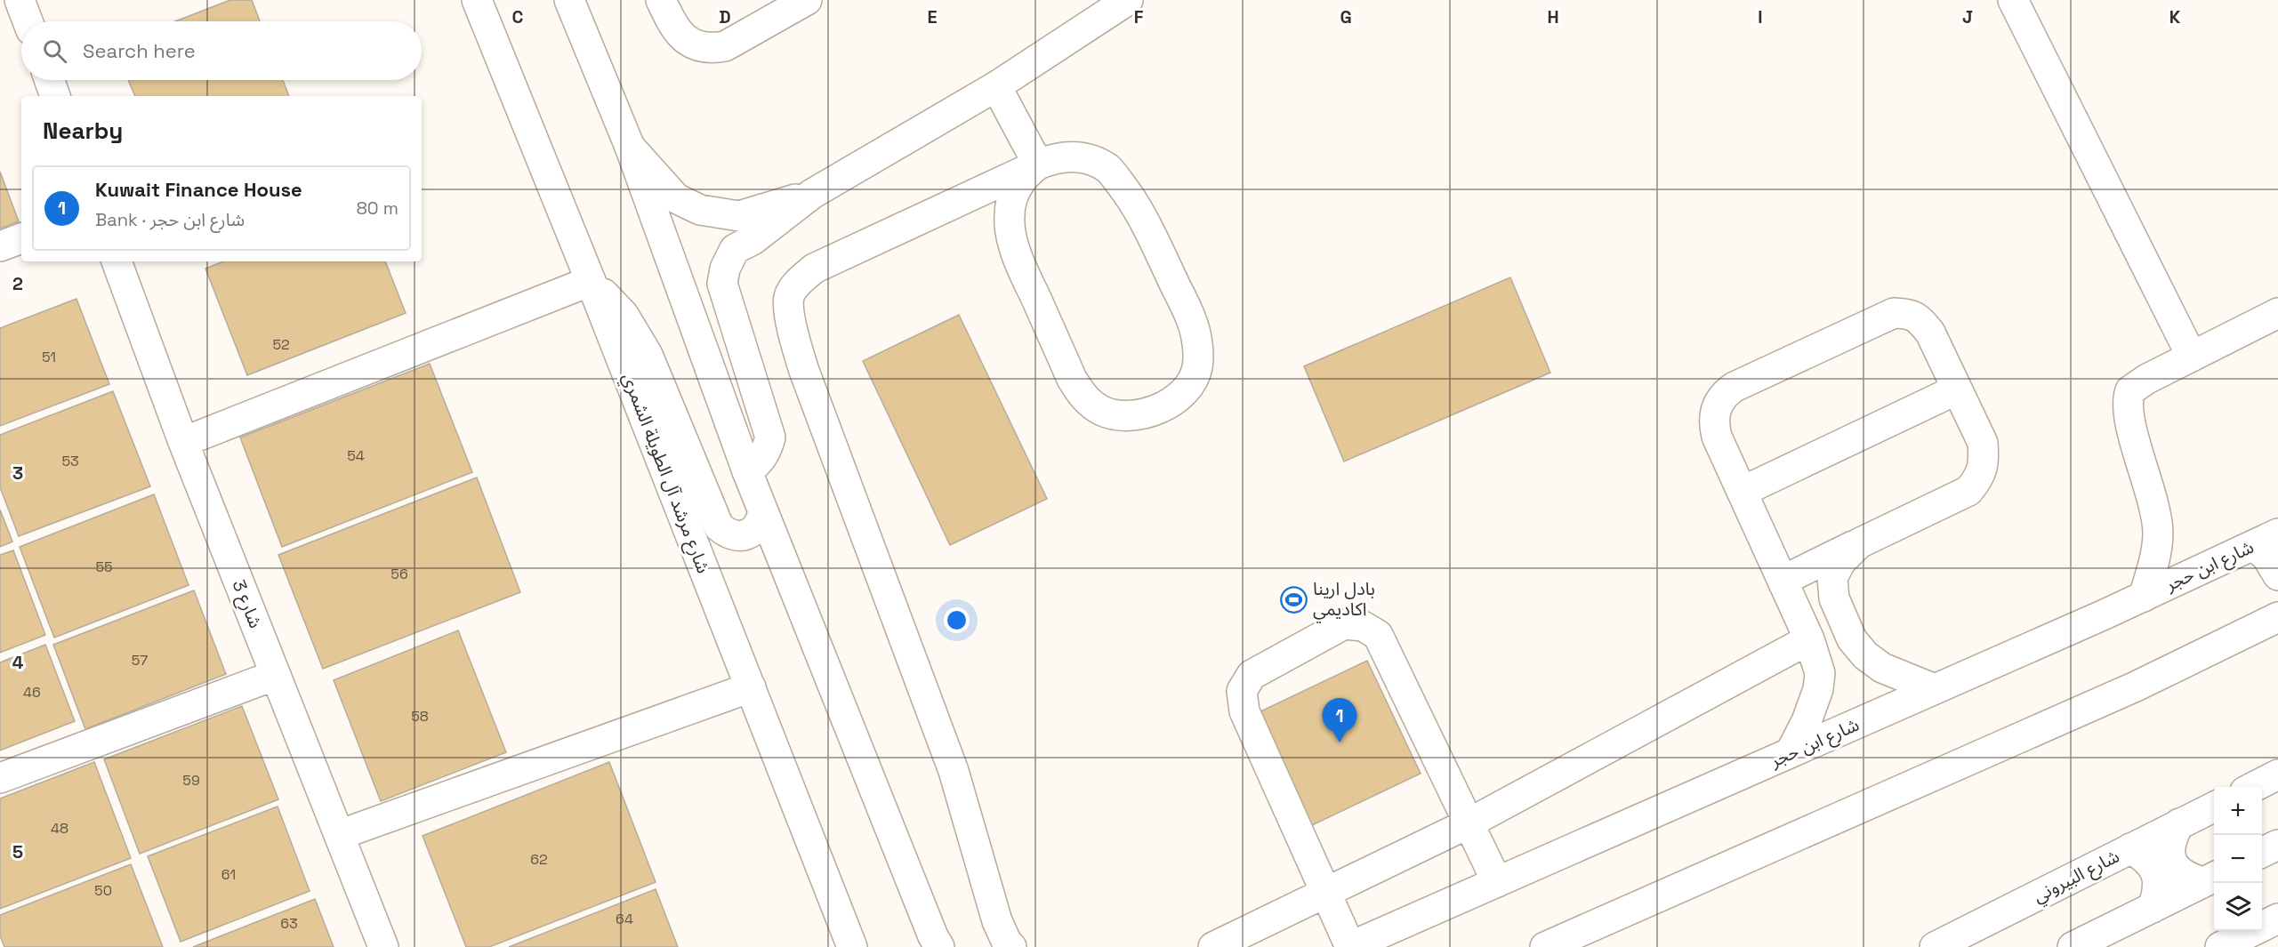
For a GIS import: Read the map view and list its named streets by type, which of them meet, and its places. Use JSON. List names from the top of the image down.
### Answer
{
  "streets": {
    "main road": [
      "شارع مرشد آل الطويلة الشمري",
      "شارع ابن حجر",
      "شارع 3",
      "شارع البيروني"
    ]
  },
  "places": {
    "sports": ["بادل ارينا اكاديمي"]
  },
  "house_numbers": [
    "52",
    "51",
    "54",
    "53",
    "55",
    "56",
    "57",
    "46",
    "58",
    "59",
    "48",
    "62",
    "61",
    "50",
    "64",
    "63"
  ],
  "page": {
    "search": "Search here",
    "heading": "Nearby",
    "list": [
      {
        "mark": "1",
        "name": "Kuwait Finance House",
        "note": "Bank · شارع ابن حجر",
        "value": "80 m"
      }
    ],
    "pins": "1",
    "map_buttons": ["+", "−"]
  },
  "grid": {
    "columns": [
      "C",
      "D",
      "E",
      "F",
      "G",
      "H",
      "I",
      "J",
      "K"
    ],
    "rows": [
      "2",
      "3",
      "4",
      "5"
    ]
  }
}
